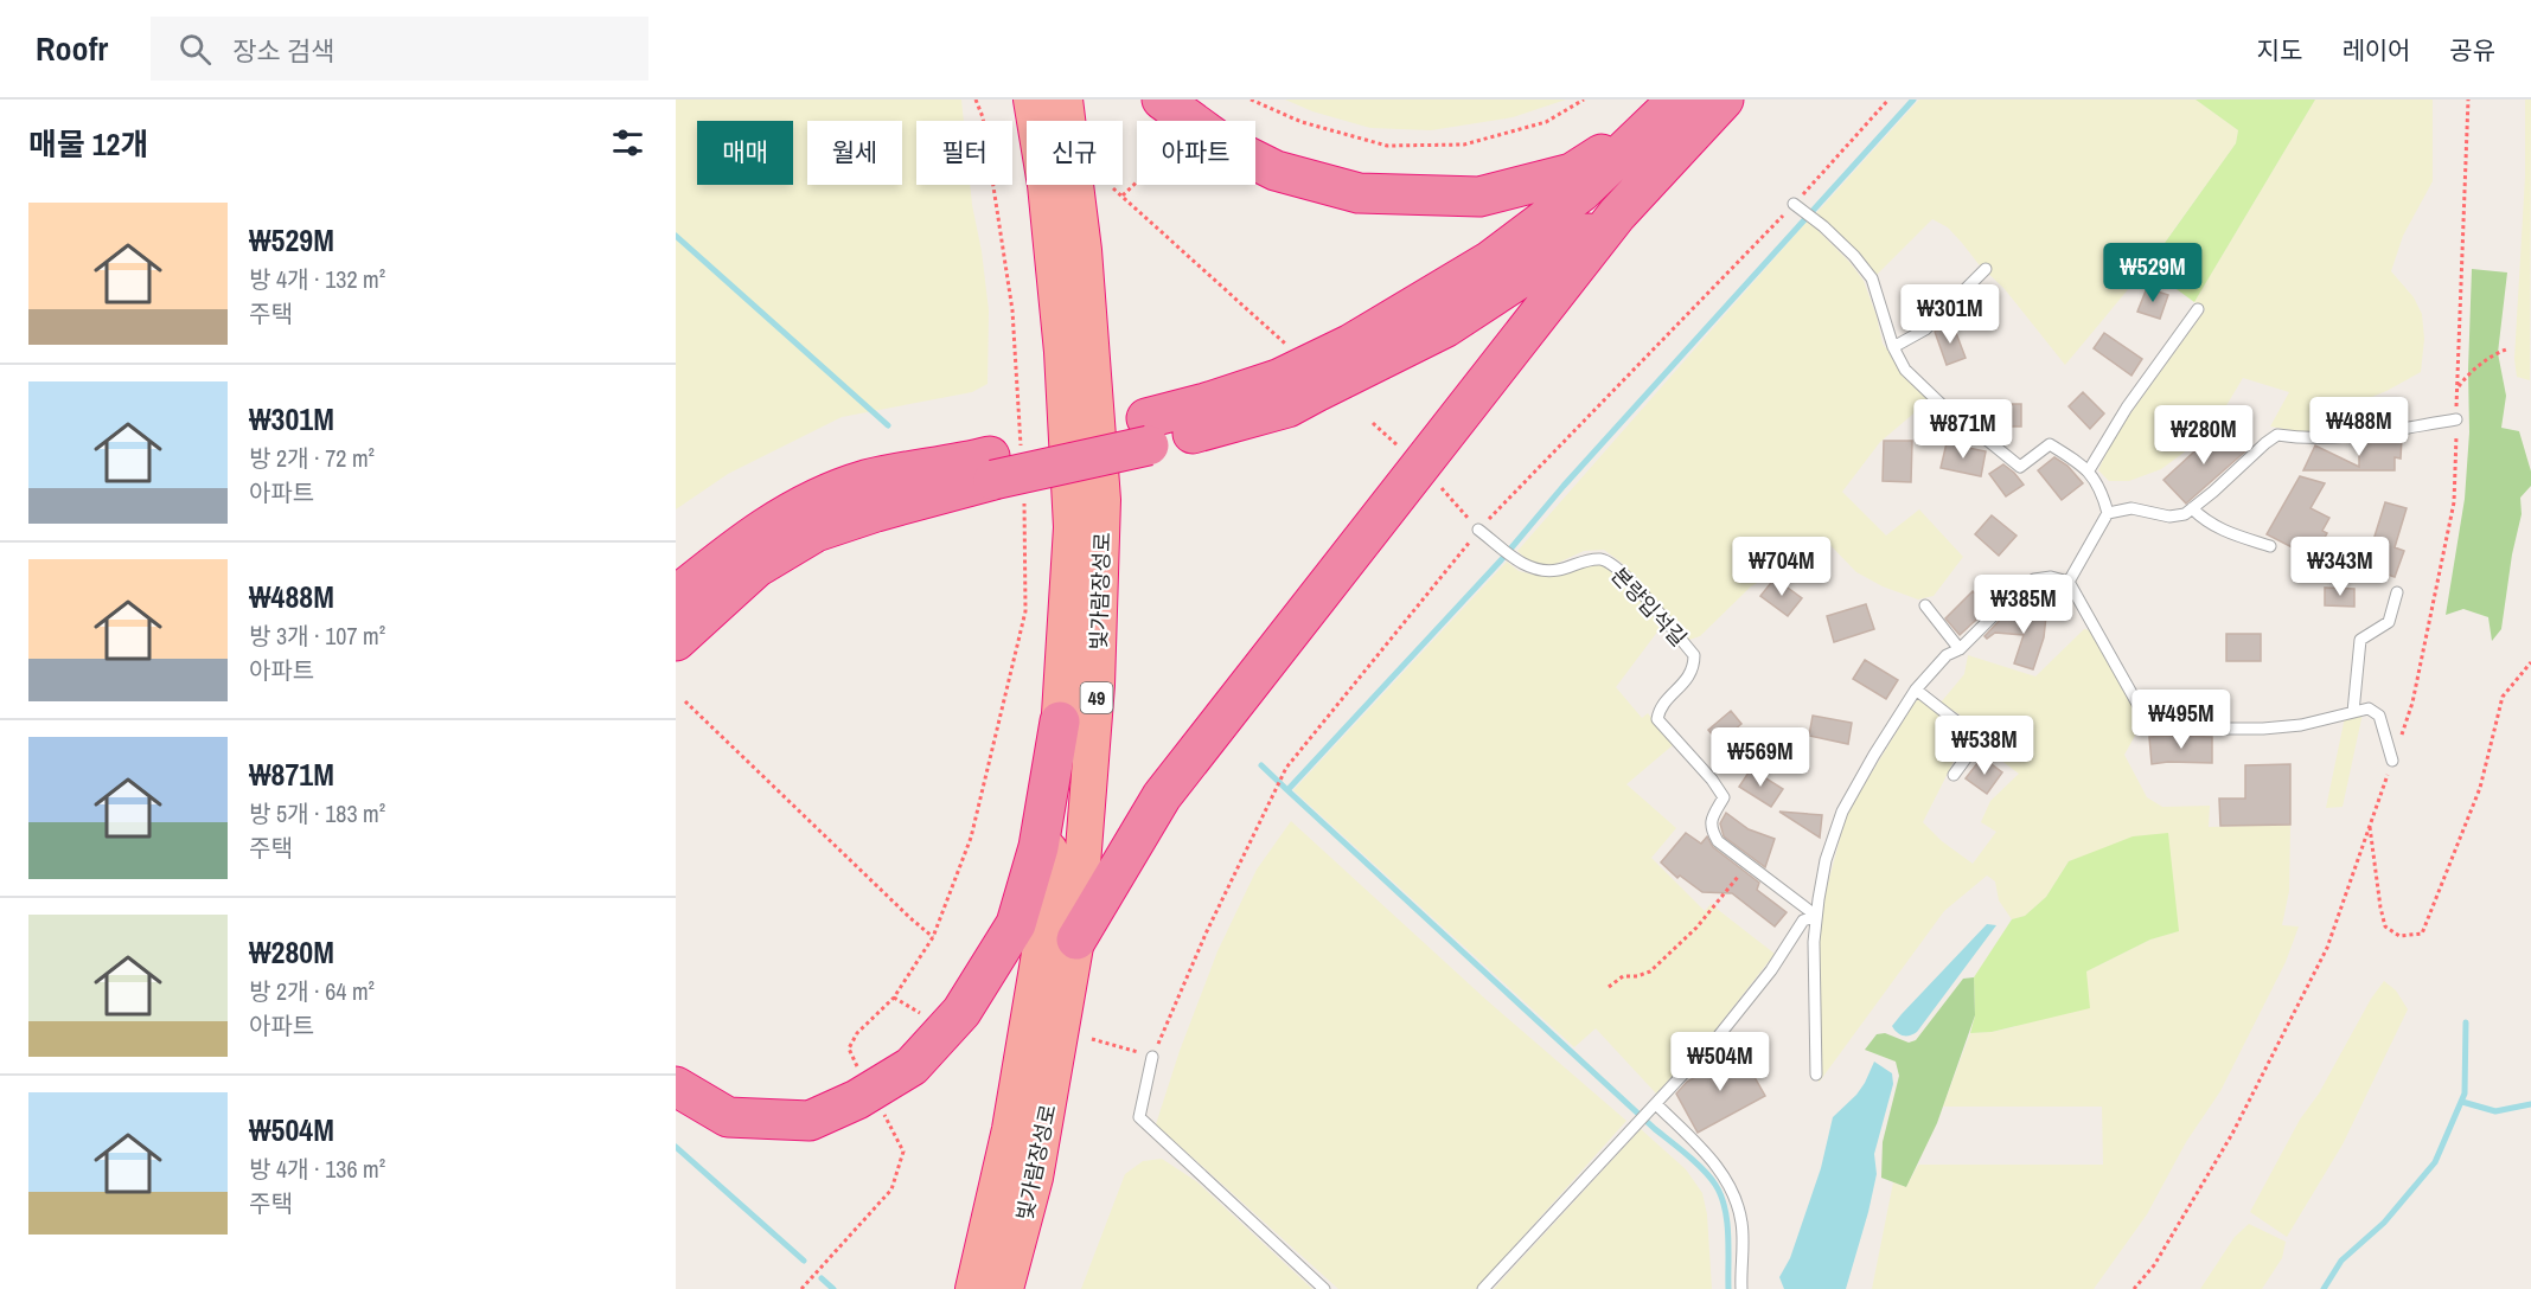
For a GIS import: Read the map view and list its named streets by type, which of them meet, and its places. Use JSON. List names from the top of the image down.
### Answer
{
  "streets": {
    "highway": ["빛가람장성로", "49"],
    "lane": ["본량입석길"]
  },
  "page": {
    "header": "Roofr",
    "search": "장소 검색",
    "nav": ["지도", "레이어", "공유"],
    "heading": "매물 12개",
    "chip": [
      "매매",
      "월세",
      "필터",
      "신규",
      "아파트"
    ],
    "list": [
      {
        "name": "₩529M",
        "note": "방 4개 · 132 m² · 주택"
      },
      {
        "name": "₩301M",
        "note": "방 2개 · 72 m² · 아파트"
      },
      {
        "name": "₩488M",
        "note": "방 3개 · 107 m² · 아파트"
      },
      {
        "name": "₩871M",
        "note": "방 5개 · 183 m² · 주택"
      },
      {
        "name": "₩280M",
        "note": "방 2개 · 64 m² · 아파트"
      },
      {
        "name": "₩504M",
        "note": "방 4개 · 136 m² · 주택"
      }
    ],
    "price": [
      "₩529M",
      "₩301M",
      "₩488M",
      "₩871M",
      "₩280M",
      "₩704M",
      "₩343M",
      "₩385M",
      "₩495M",
      "₩538M",
      "₩569M",
      "₩504M"
    ]
  }
}
